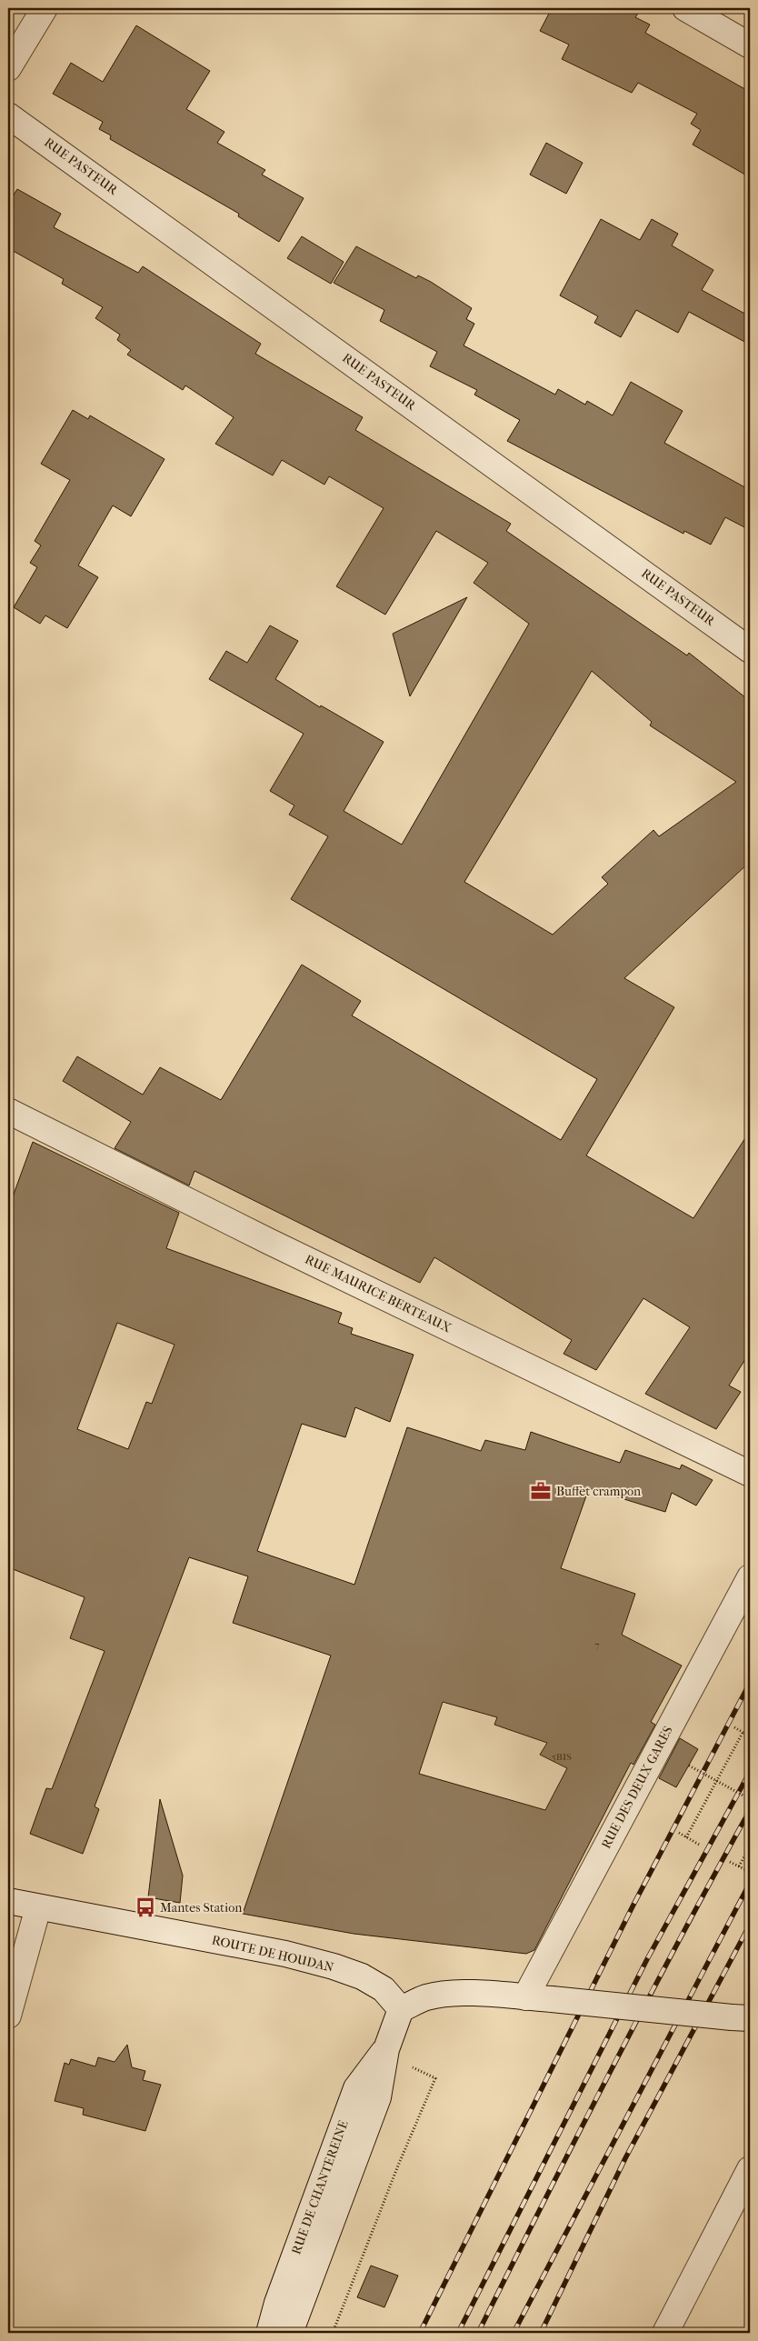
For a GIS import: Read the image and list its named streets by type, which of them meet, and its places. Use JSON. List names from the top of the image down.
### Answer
{
  "streets": {
    "street": [
      "RUE PASTEUR",
      "RUE MAURICE BERTEAUX",
      "RUE DES DEUX GARES",
      "ROUTE DE HOUDAN",
      "RUE DE CHANTEREINE"
    ]
  },
  "crossings": [
    ["ROUTE DE HOUDAN", "RUE DE CHANTEREINE"]
  ],
  "places": {
    "office": ["Buffet crampon"],
    "bus stop": ["Mantes Station"]
  },
  "house_numbers": ["7", "5BIS"]
}
